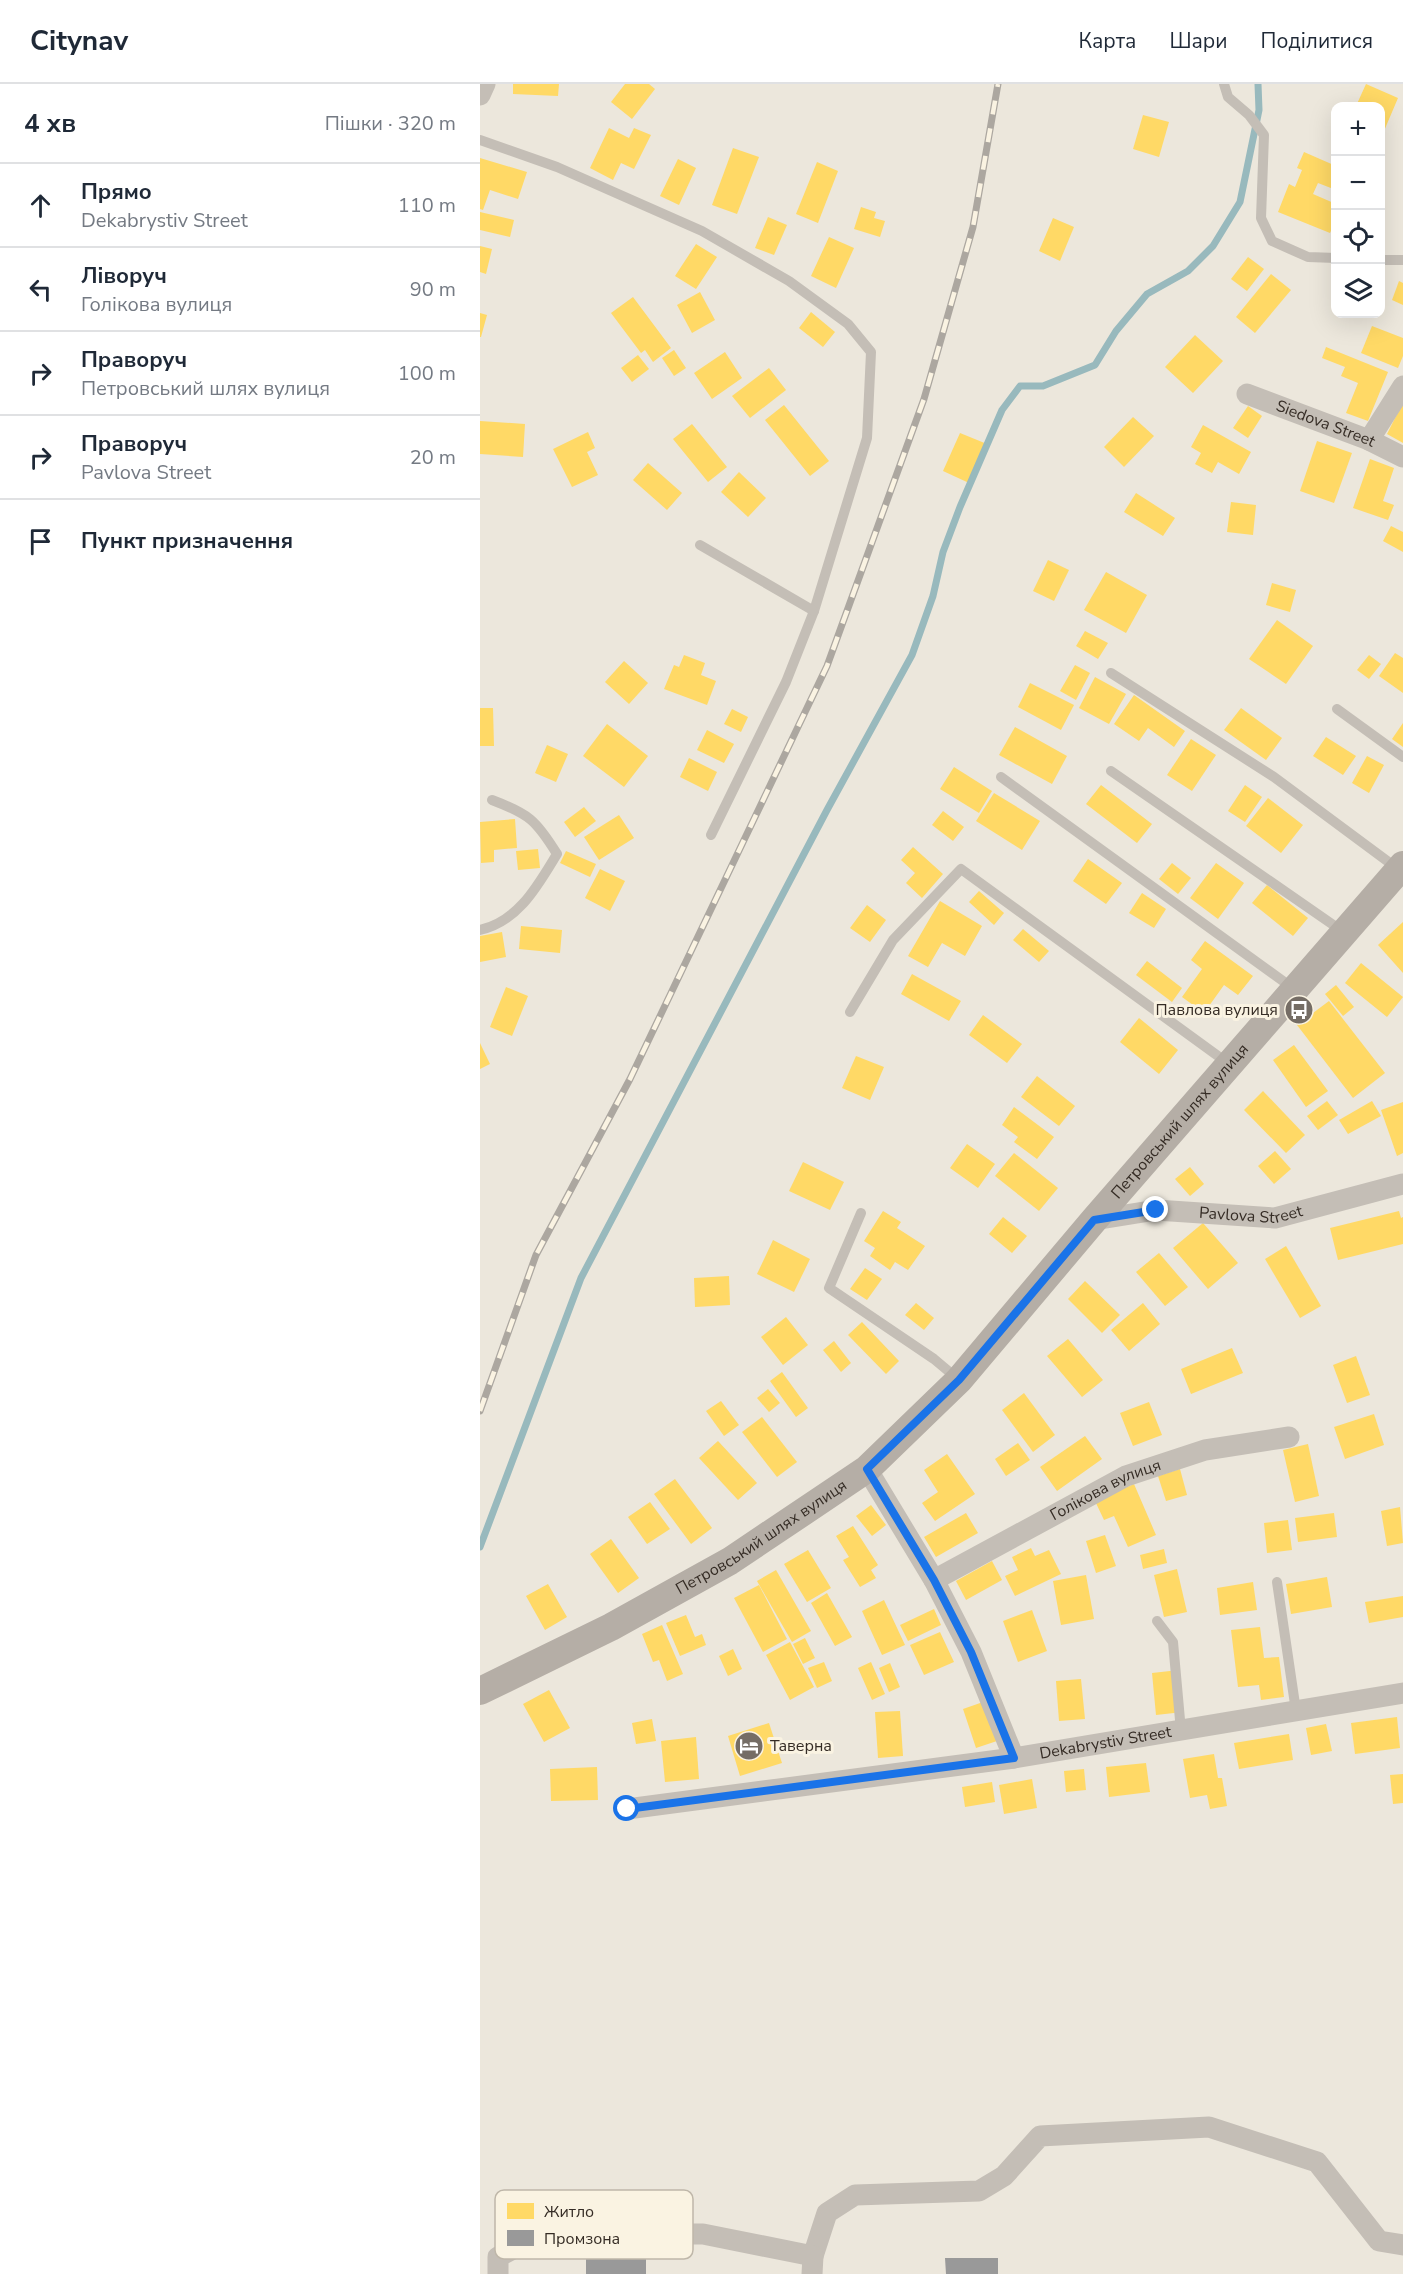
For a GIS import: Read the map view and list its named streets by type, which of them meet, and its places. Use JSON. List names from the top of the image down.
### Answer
{
  "streets": {
    "street": [
      "Siedova Street",
      "Петровський шлях вулиця",
      "Pavlova Street",
      "Голікова вулиця",
      "Dekabrystiv Street"
    ]
  },
  "crossings": [
    ["Петровський шлях вулиця", "Pavlova Street"]
  ],
  "places": {
    "bus stop": ["Павлова вулиця"],
    "hotel": ["Таверна"]
  },
  "legend": ["Житло", "Промзона"],
  "page": {
    "header": "Citynav",
    "nav": ["Карта", "Шари", "Поділитися"],
    "heading": ["4 хв", "Пішки · 320 m"],
    "map_buttons": ["+", "−"],
    "list": [
      ["Прямо", "Dekabrystiv Street", "110 m"],
      ["Ліворуч", "Голікова вулиця", "90 m"],
      ["Праворуч", "Петровський шлях вулиця", "100 m"],
      ["Праворуч", "Pavlova Street", "20 m"],
      "Пункт призначення"
    ]
  }
}
